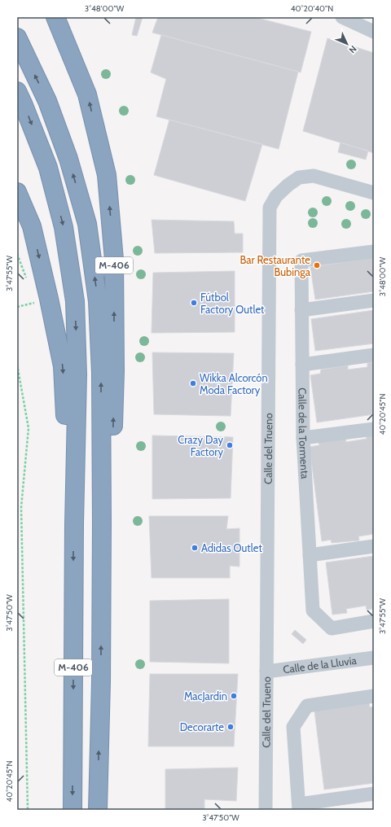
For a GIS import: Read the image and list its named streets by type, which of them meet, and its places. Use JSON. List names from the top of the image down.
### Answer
{
  "streets": {
    "highway": ["M-406"],
    "street": ["Calle de la Tormenta", "Calle del Trueno", "Calle de la Lluvia"]
  },
  "crossings": [
    ["Calle del Trueno", "Calle de la Lluvia"]
  ],
  "places": [
    "Bar Restaurante Bubinga",
    "Fútbol Factory Outlet",
    "Wikka Alcorcón Moda Factory",
    "Crazy Day Factory",
    "Adidas Outlet",
    "MacJardín",
    "Decorarte"
  ],
  "north": "bottom right",
  "coordinates": [
    "3°48'00\"W",
    "40°20'40\"N",
    "3°47'55\"W",
    "40°20'45\"N",
    "3°47'50\"W"
  ]
}
